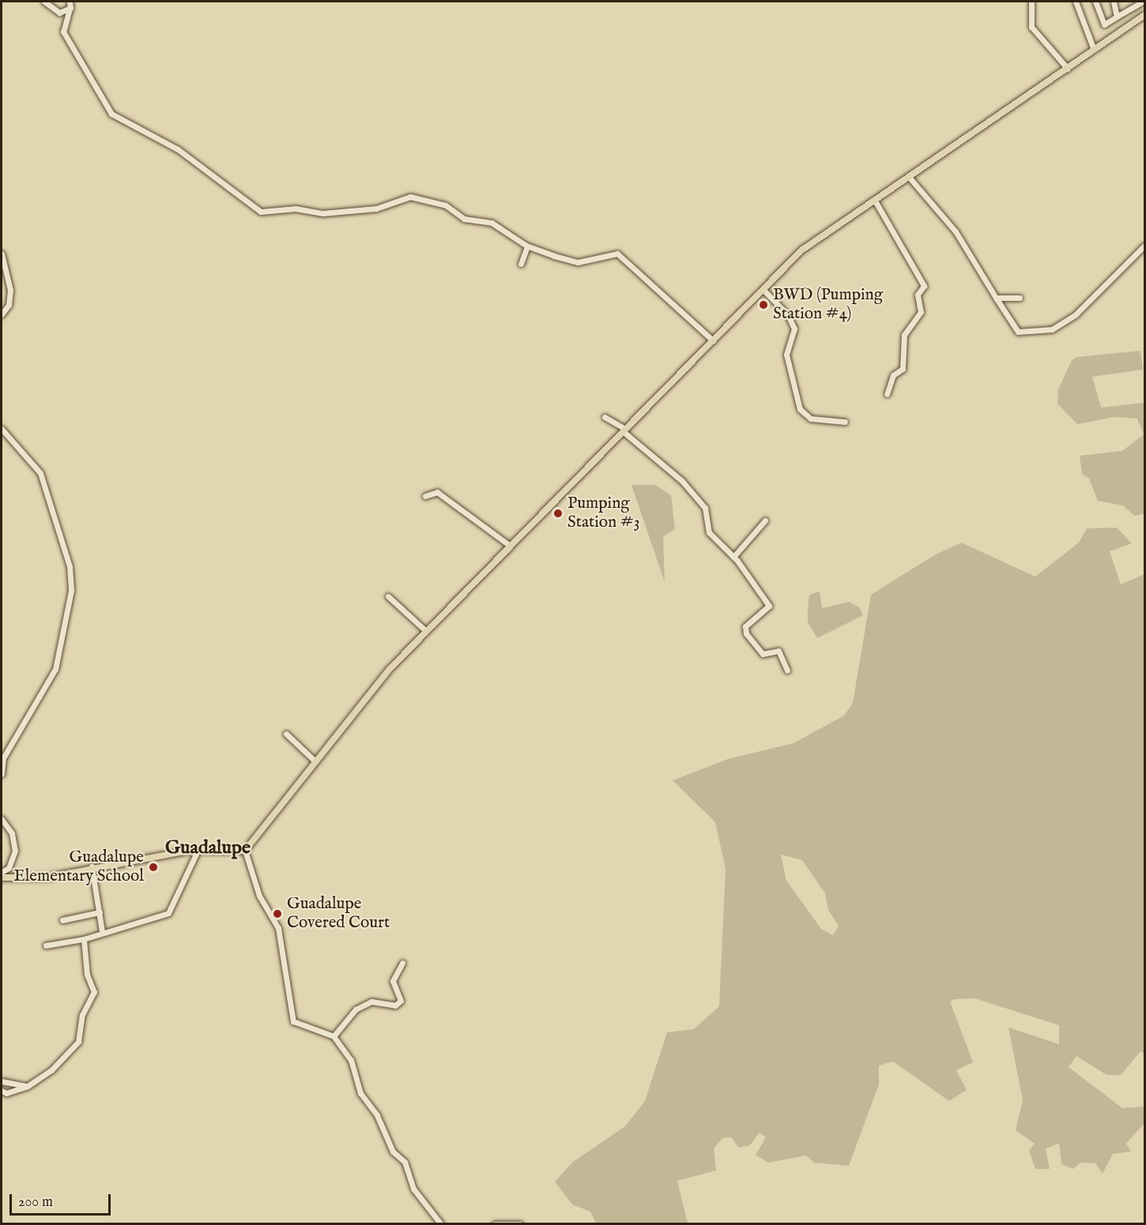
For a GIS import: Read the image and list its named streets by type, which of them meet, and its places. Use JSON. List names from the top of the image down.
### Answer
{
  "districts": ["Guadalupe"],
  "places": [
    "BWD (Pumping Station #4)",
    "Pumping Station #3",
    "Guadalupe Elementary School",
    "Guadalupe Covered Court"
  ],
  "scale_bar": "200 m"
}
